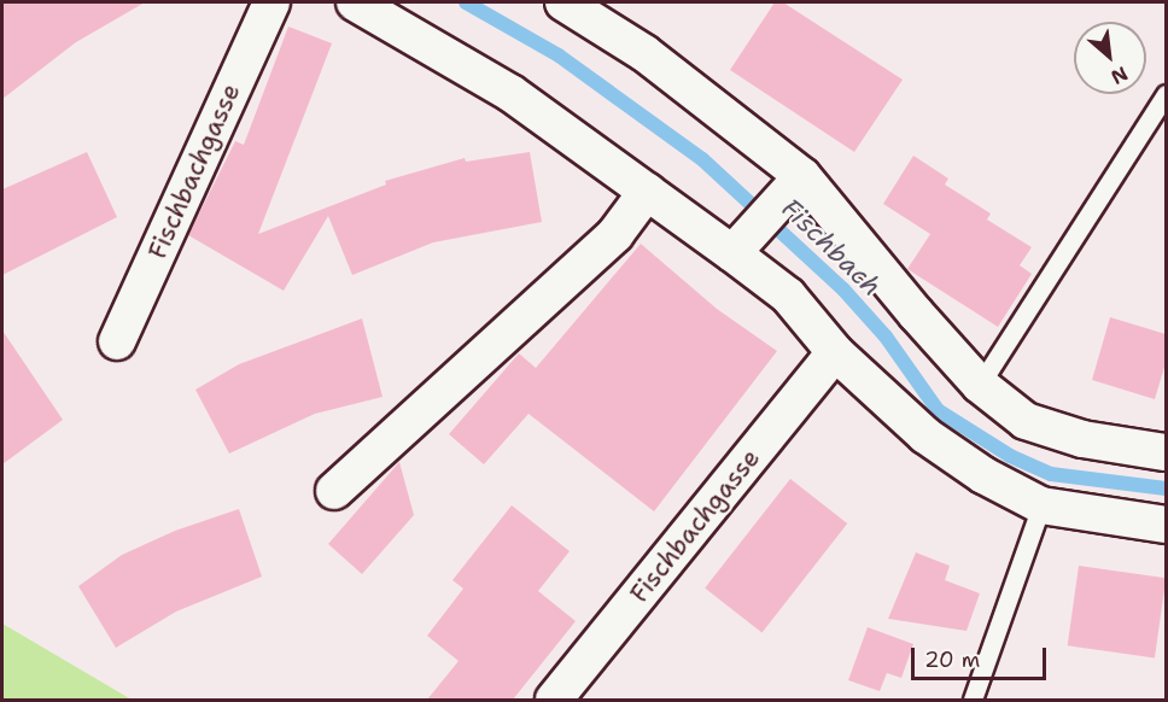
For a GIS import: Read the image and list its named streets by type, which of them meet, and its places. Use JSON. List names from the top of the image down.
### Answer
{
  "streets": {
    "street": ["Fischbachgasse"]
  },
  "water": ["Fischbach"],
  "scale_bar": "20 m",
  "north": "bottom right"
}
